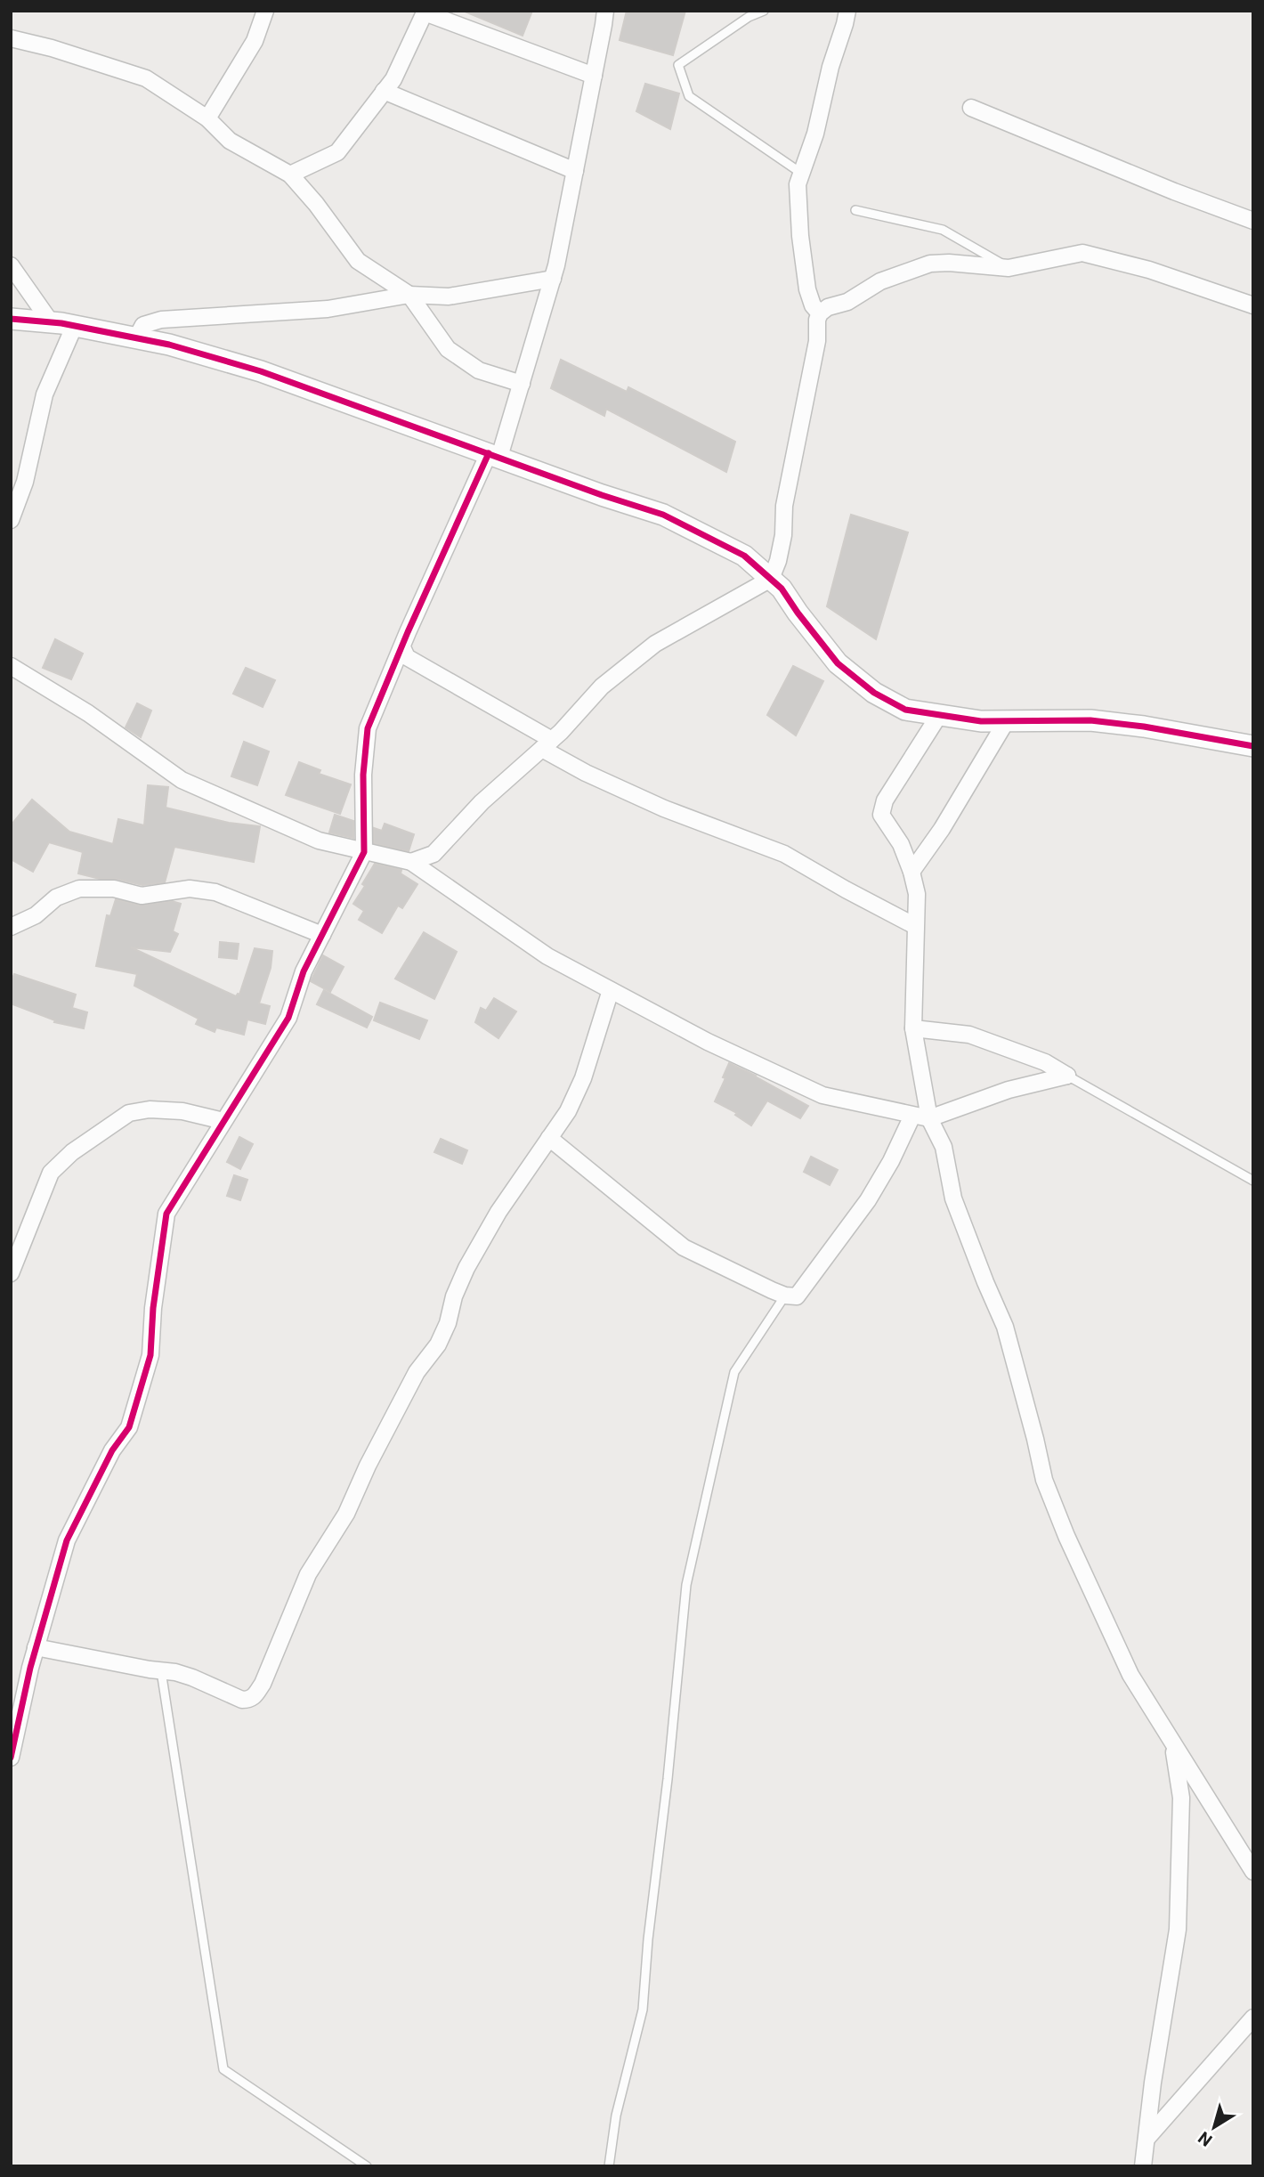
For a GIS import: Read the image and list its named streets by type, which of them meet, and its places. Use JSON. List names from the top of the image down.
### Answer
{
  "north": "bottom left"
}
